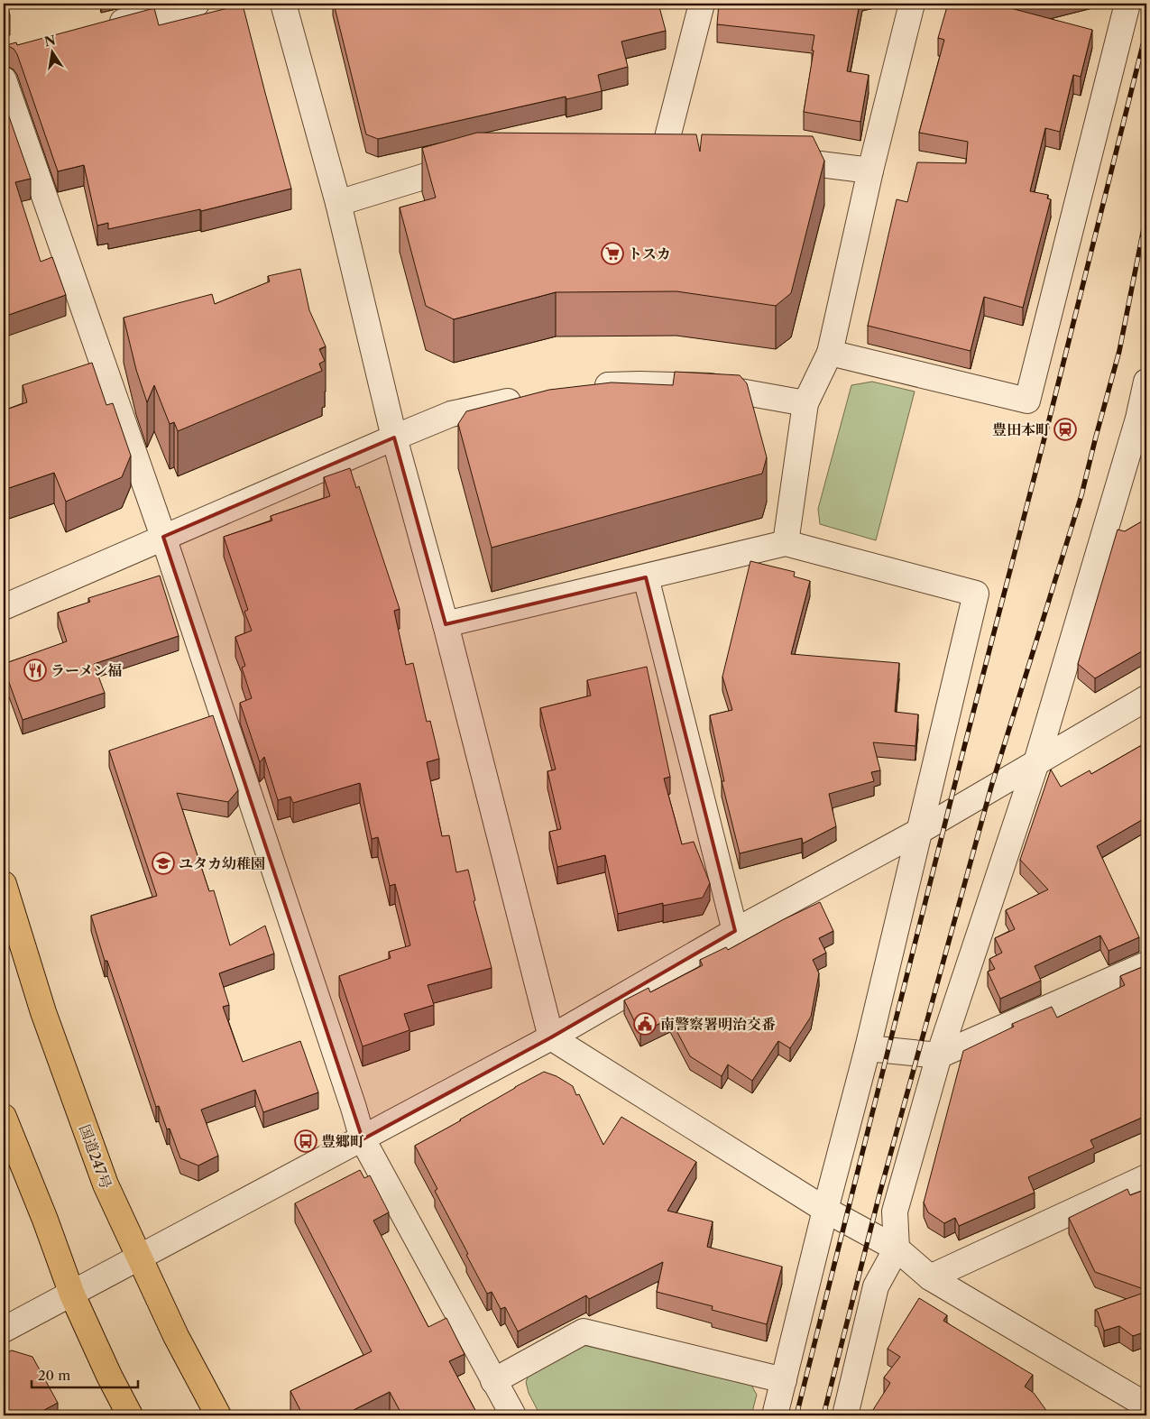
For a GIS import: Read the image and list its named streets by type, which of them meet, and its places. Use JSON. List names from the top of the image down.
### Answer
{
  "streets": {
    "highway": ["国道247号"]
  },
  "places": {
    "supermarket": ["トスカ"],
    "station": ["豊田本町"],
    "restaurant": ["ラーメン福"],
    "school or university": ["ユタカ幼稚園"],
    "public building": ["南警察署明治交番"],
    "bus stop": ["豊郷町"]
  },
  "scale_bar": "20 m",
  "north": "top"
}
